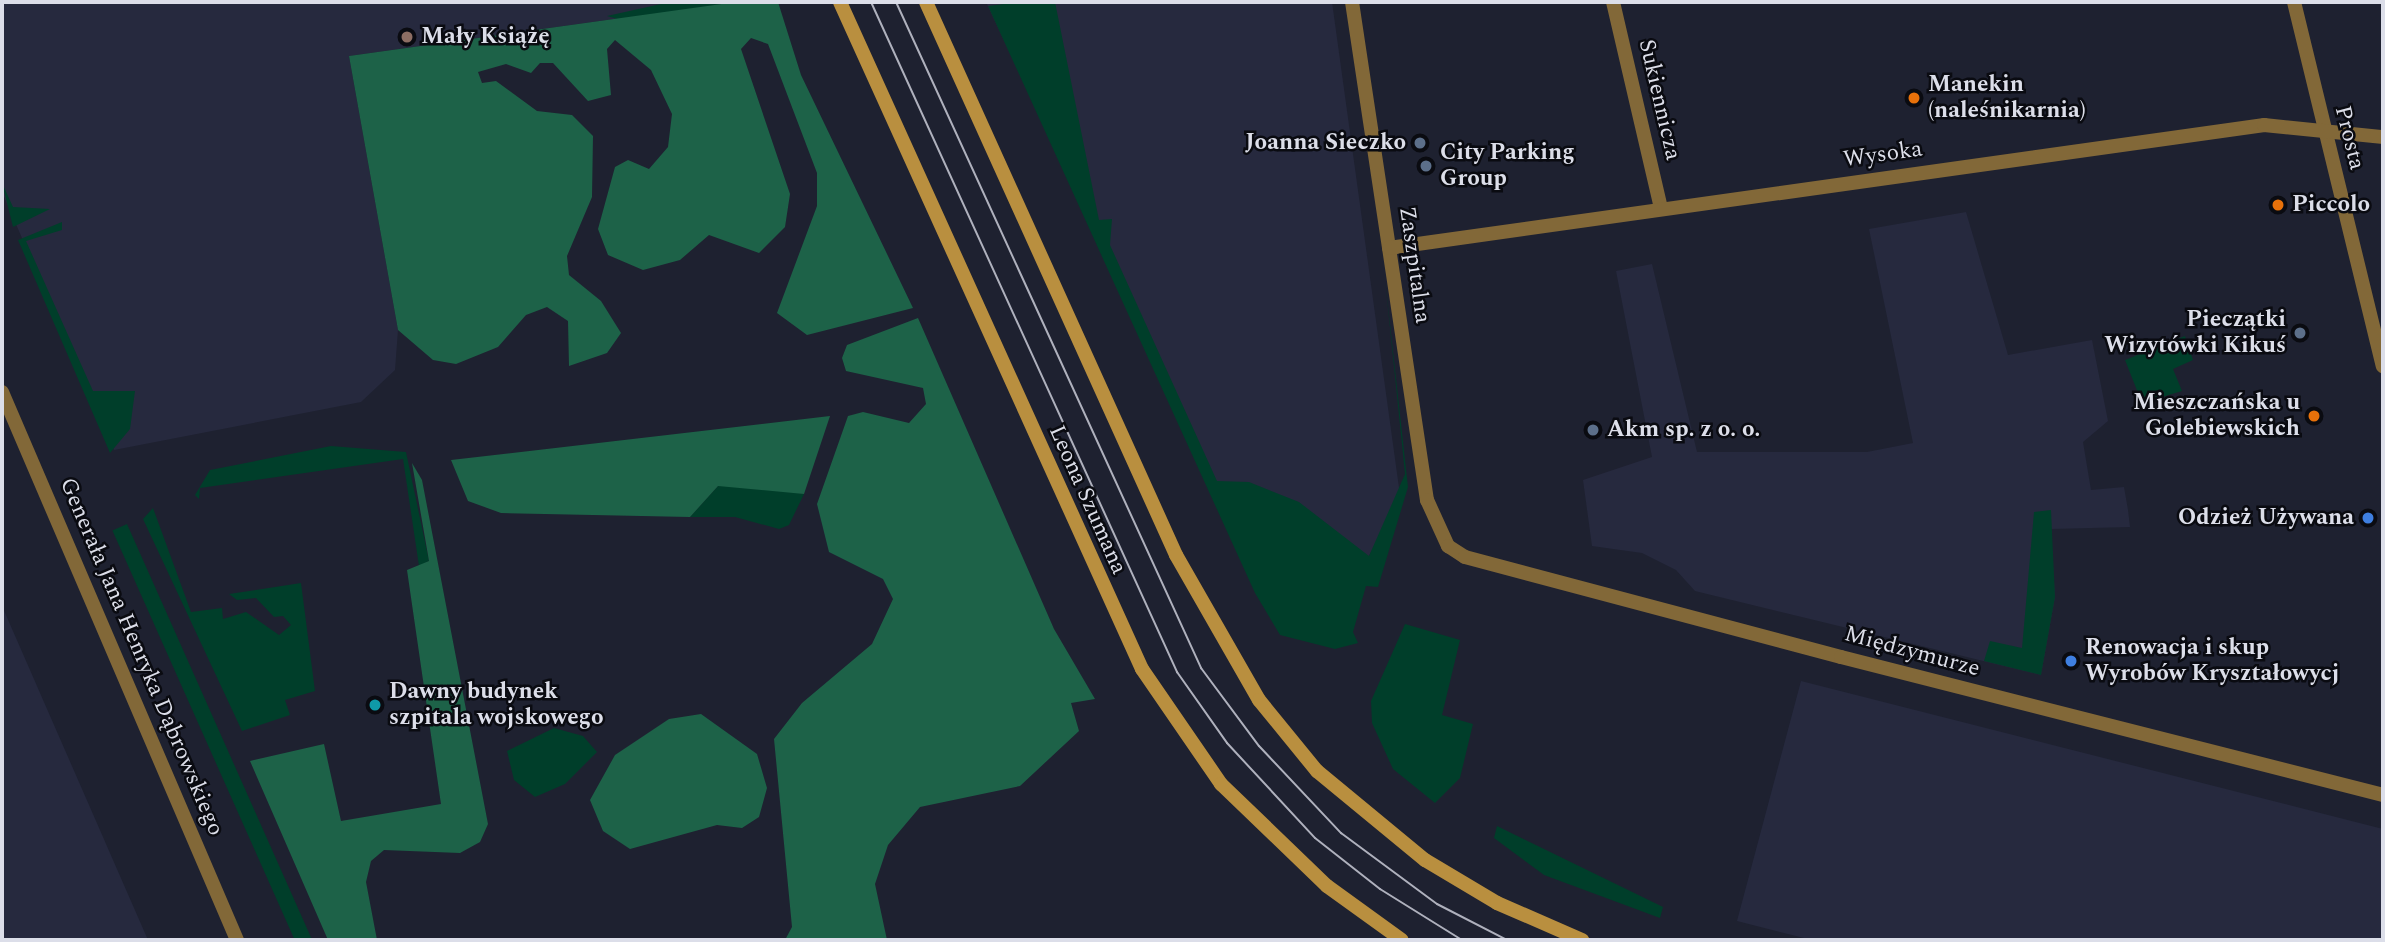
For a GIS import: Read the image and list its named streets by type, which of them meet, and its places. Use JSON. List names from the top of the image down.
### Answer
{
  "streets": {
    "street": [
      "Sukiennicza",
      "Prosta",
      "Wysoka",
      "Zaszpitalna",
      "Leona Szumana",
      "Międzymurze",
      "Generała Jana Henryka Dąbrowskiego"
    ]
  },
  "crossings": [
    ["Sukiennicza", "Wysoka"],
    ["Prosta", "Wysoka"],
    ["Wysoka", "Zaszpitalna"],
    ["Zaszpitalna", "Międzymurze"]
  ],
  "places": [
    "Mały Książę",
    "Manekin (naleśnikarnia)",
    "Joanna Sieczko",
    "City Parking Group",
    "Piccolo",
    "Pieczątki Wizytówki Kikuś",
    "Mieszczańska u Golebiewskich",
    "Akm sp. z o. o.",
    "Odzież Używana",
    "Renowacja i skup Wyrobów Kryształowycj",
    "Dawny budynek szpitala wojskowego"
  ]
}
